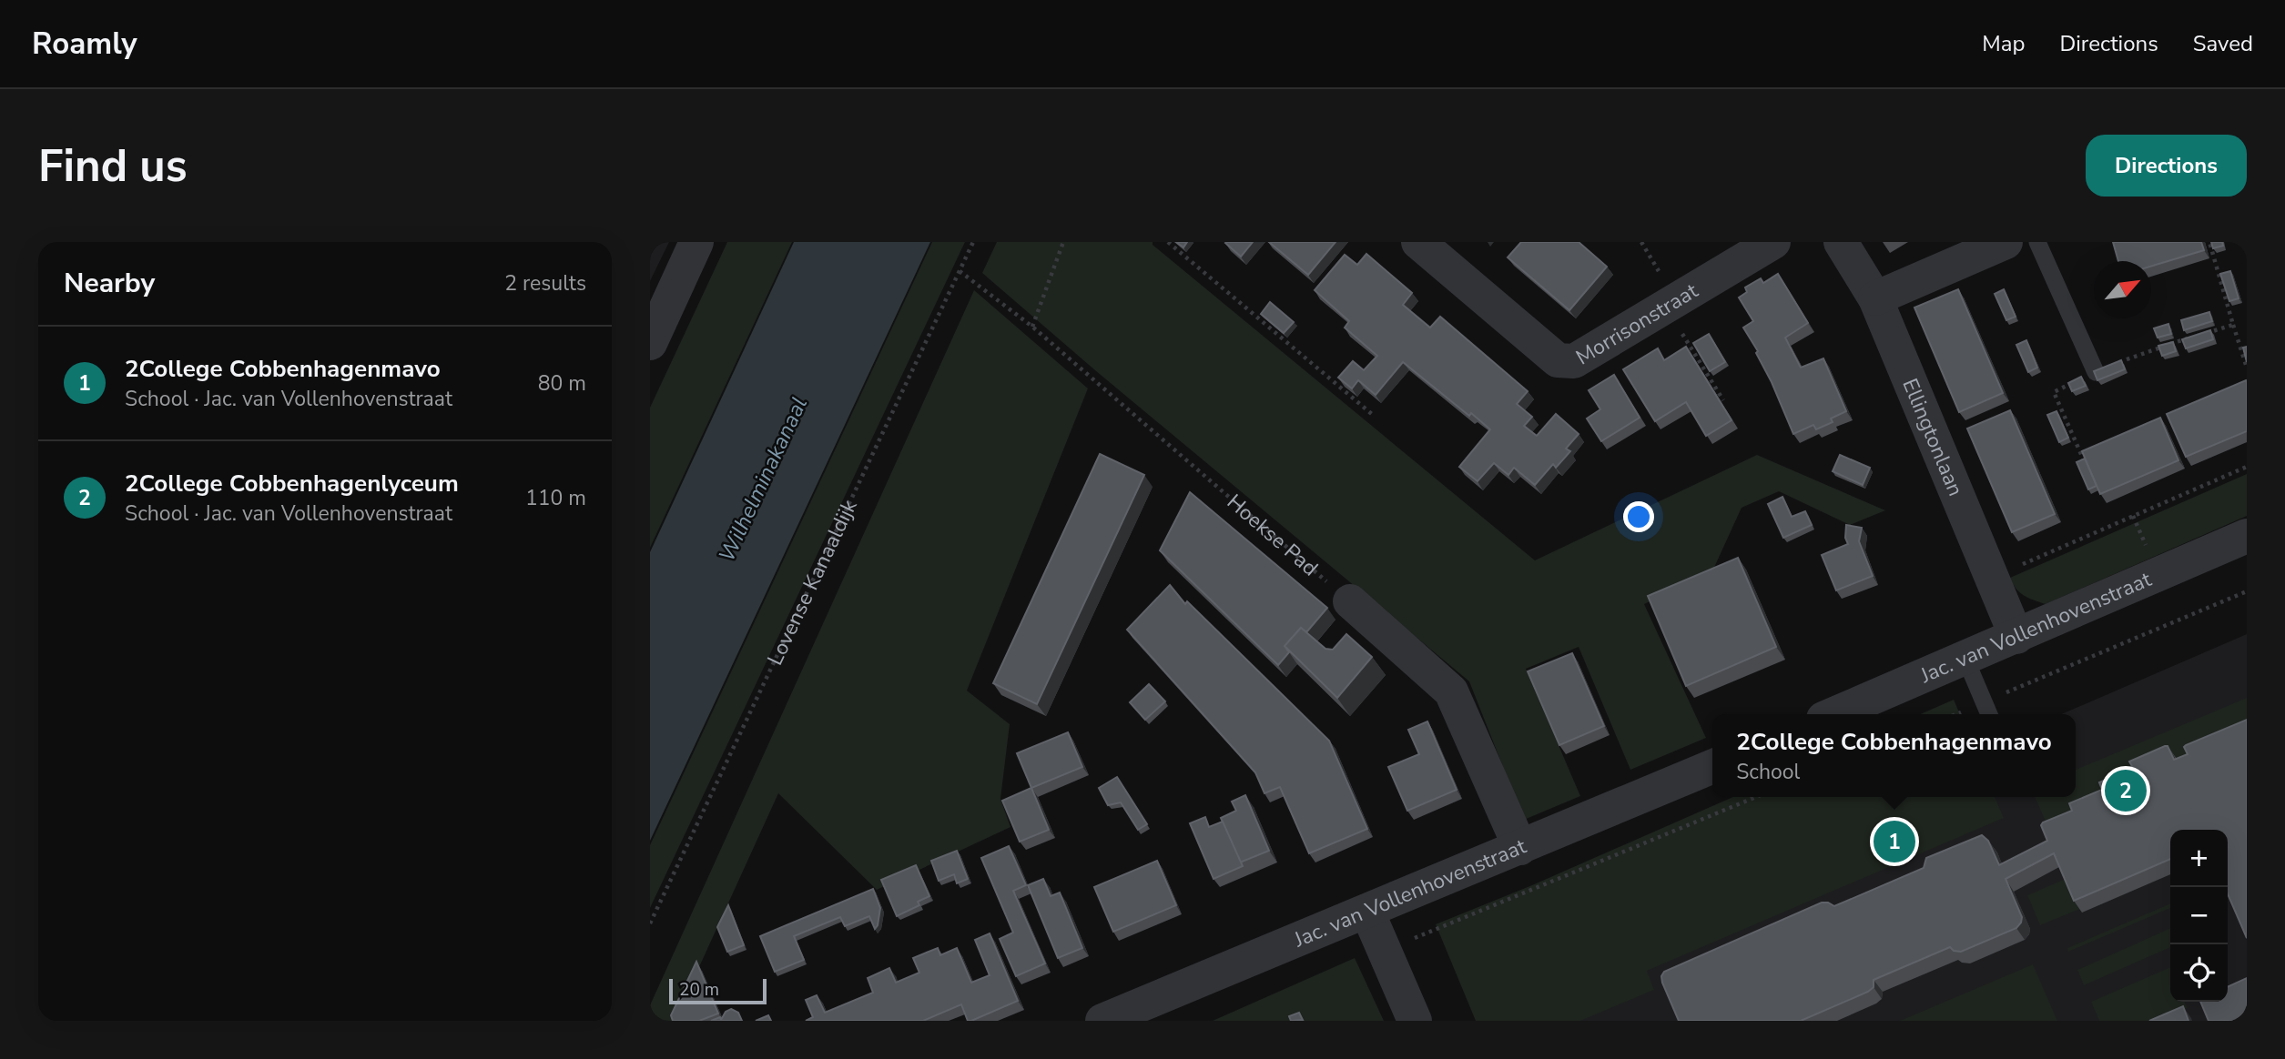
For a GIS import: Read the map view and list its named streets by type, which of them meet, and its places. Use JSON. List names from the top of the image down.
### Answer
{
  "streets": {
    "street": ["Morrisonstraat", "Ellingtonlaan", "Jac. van Vollenhovenstraat"],
    "path": ["Hoekse Pad", "Lovense Kanaaldijk"]
  },
  "crossings": [
    ["Ellingtonlaan", "Jac. van Vollenhovenstraat"],
    ["Hoekse Pad", "Lovense Kanaaldijk"]
  ],
  "water": ["Wilhelminakanaal"],
  "scale_bar": "20 m",
  "north": "top right",
  "page": {
    "header": "Roamly",
    "nav": ["Map", "Directions", "Saved"],
    "buttons": "Directions",
    "title": "Find us",
    "heading": ["Nearby", "2 results"],
    "list": [
      {
        "mark": "1",
        "name": "2College Cobbenhagenmavo",
        "note": "School · Jac. van Vollenhovenstraat",
        "value": "80 m"
      },
      {
        "mark": "2",
        "name": "2College Cobbenhagenlyceum",
        "note": "School · Jac. van Vollenhovenstraat",
        "value": "110 m"
      }
    ],
    "popup": ["2College Cobbenhagenmavo", "School"],
    "pins": ["2", "1"],
    "map_buttons": ["+", "−"],
    "scale": "20 m"
  }
}
